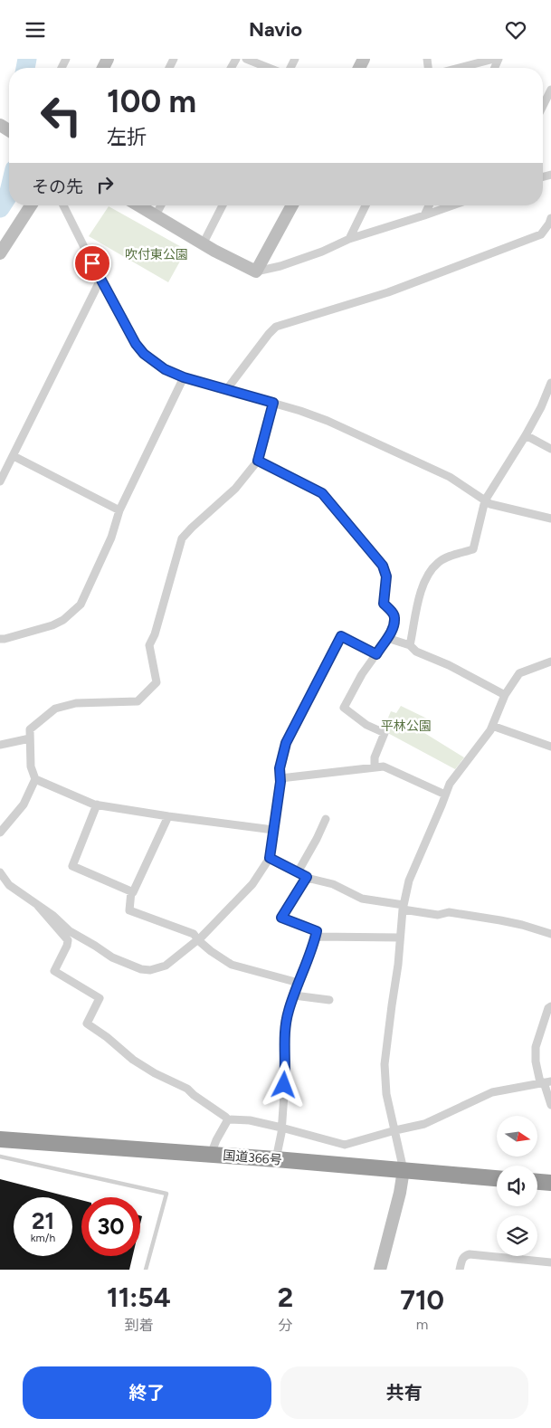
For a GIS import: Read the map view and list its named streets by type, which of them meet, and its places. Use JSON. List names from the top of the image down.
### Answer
{
  "streets": {
    "highway": ["国道366号"]
  },
  "parks": ["吹付東公園", "平林公園"],
  "north": "right",
  "page": {
    "header": "Navio",
    "turn": ["100 m", "左折"],
    "then": "その先",
    "speed": "21 km/h",
    "limit": "30",
    "eta": [
      "11:54",
      "到着",
      "2",
      "分",
      "710",
      "m"
    ],
    "buttons": ["終了", "共有"]
  }
}
